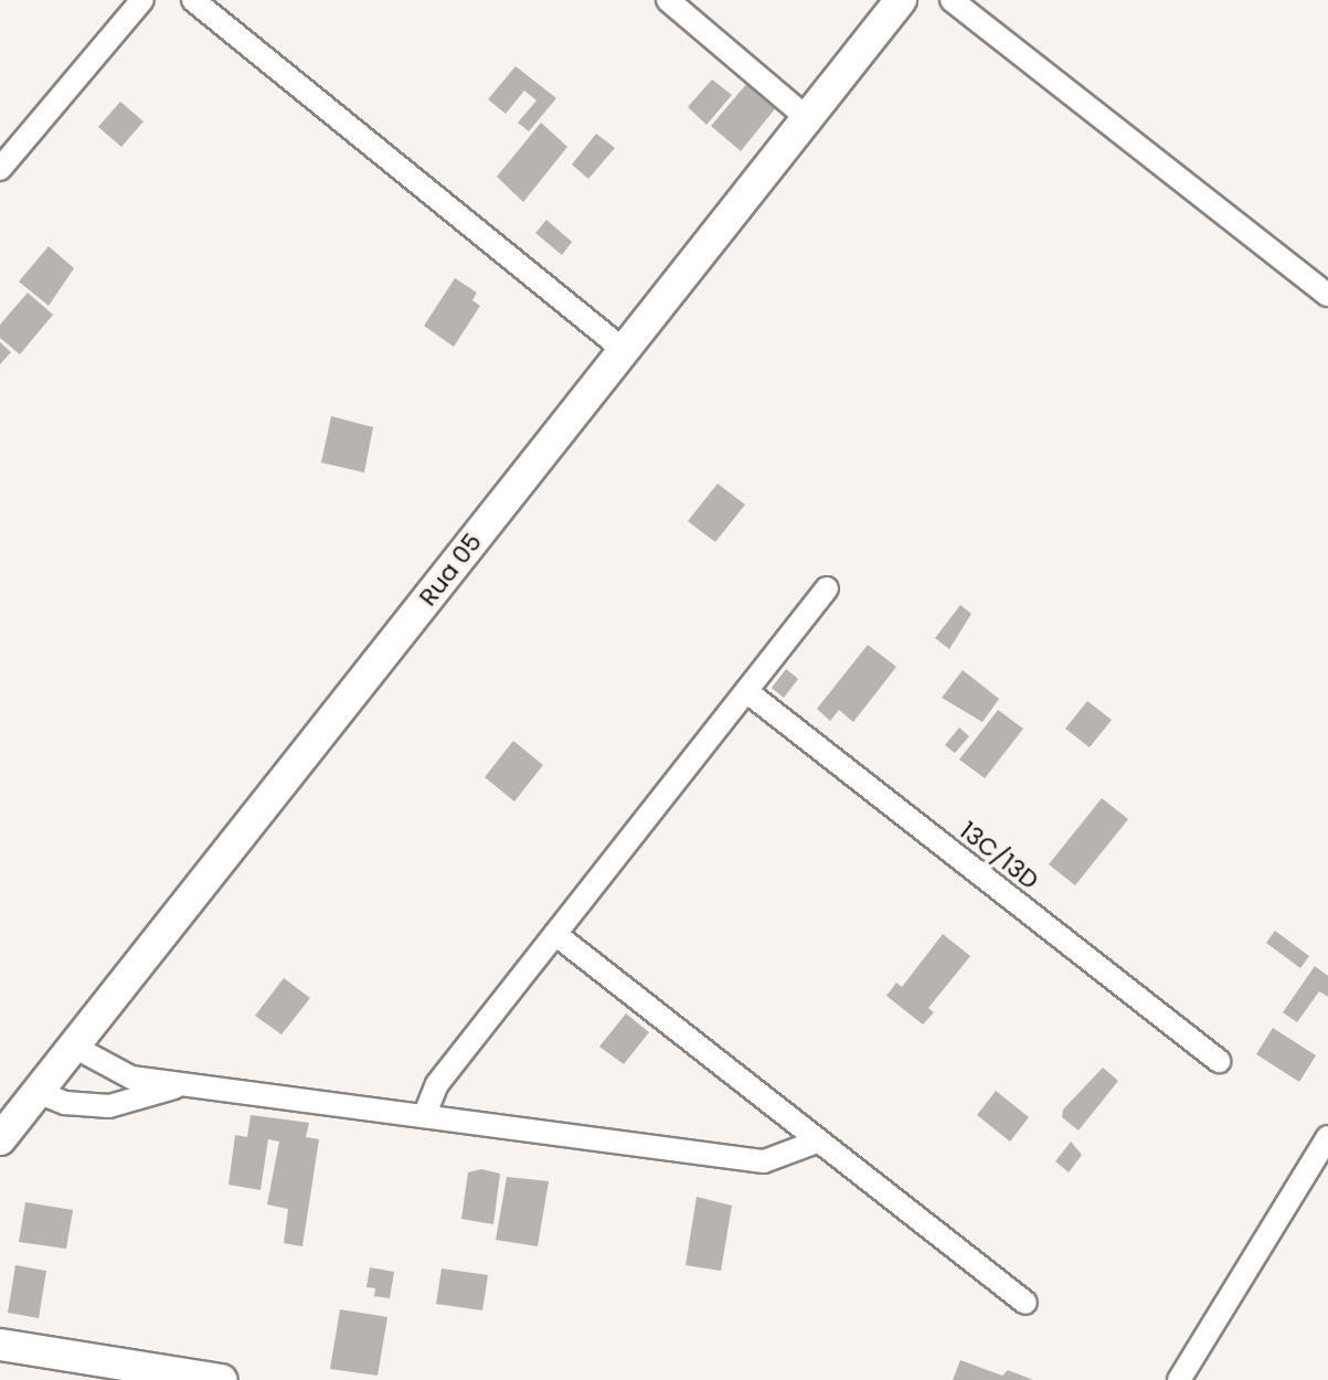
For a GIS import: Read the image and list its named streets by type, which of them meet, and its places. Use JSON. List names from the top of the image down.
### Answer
{
  "streets": {
    "street": ["Rua 05", "13C/13D"]
  }
}
